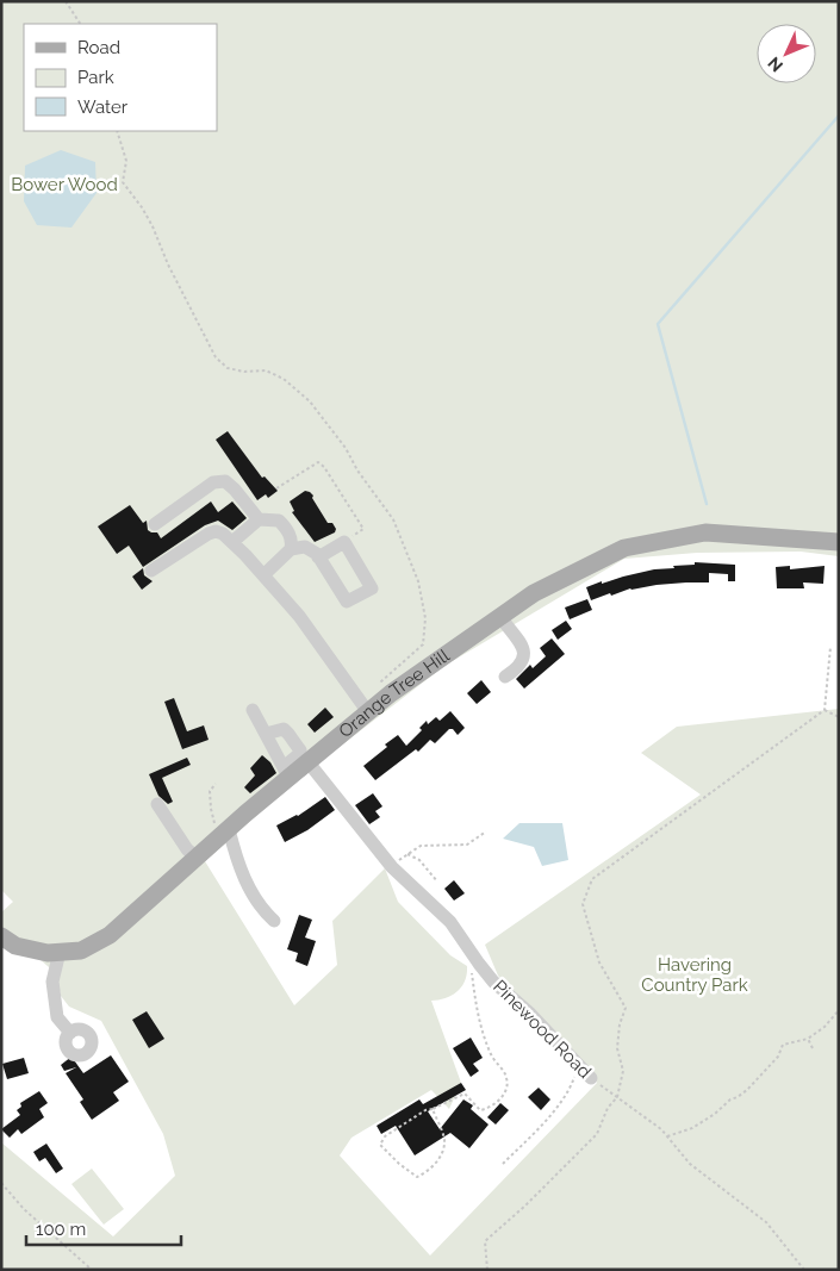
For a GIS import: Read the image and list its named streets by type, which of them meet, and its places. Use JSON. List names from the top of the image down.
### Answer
{
  "streets": {
    "main road": ["Orange Tree Hill"],
    "street": ["Pinewood Road"]
  },
  "crossings": [
    ["Orange Tree Hill", "Pinewood Road"]
  ],
  "parks": ["Bower Wood", "Havering Country Park"],
  "legend": ["Road", "Park", "Water"],
  "scale_bar": "100 m",
  "north": "bottom left"
}
